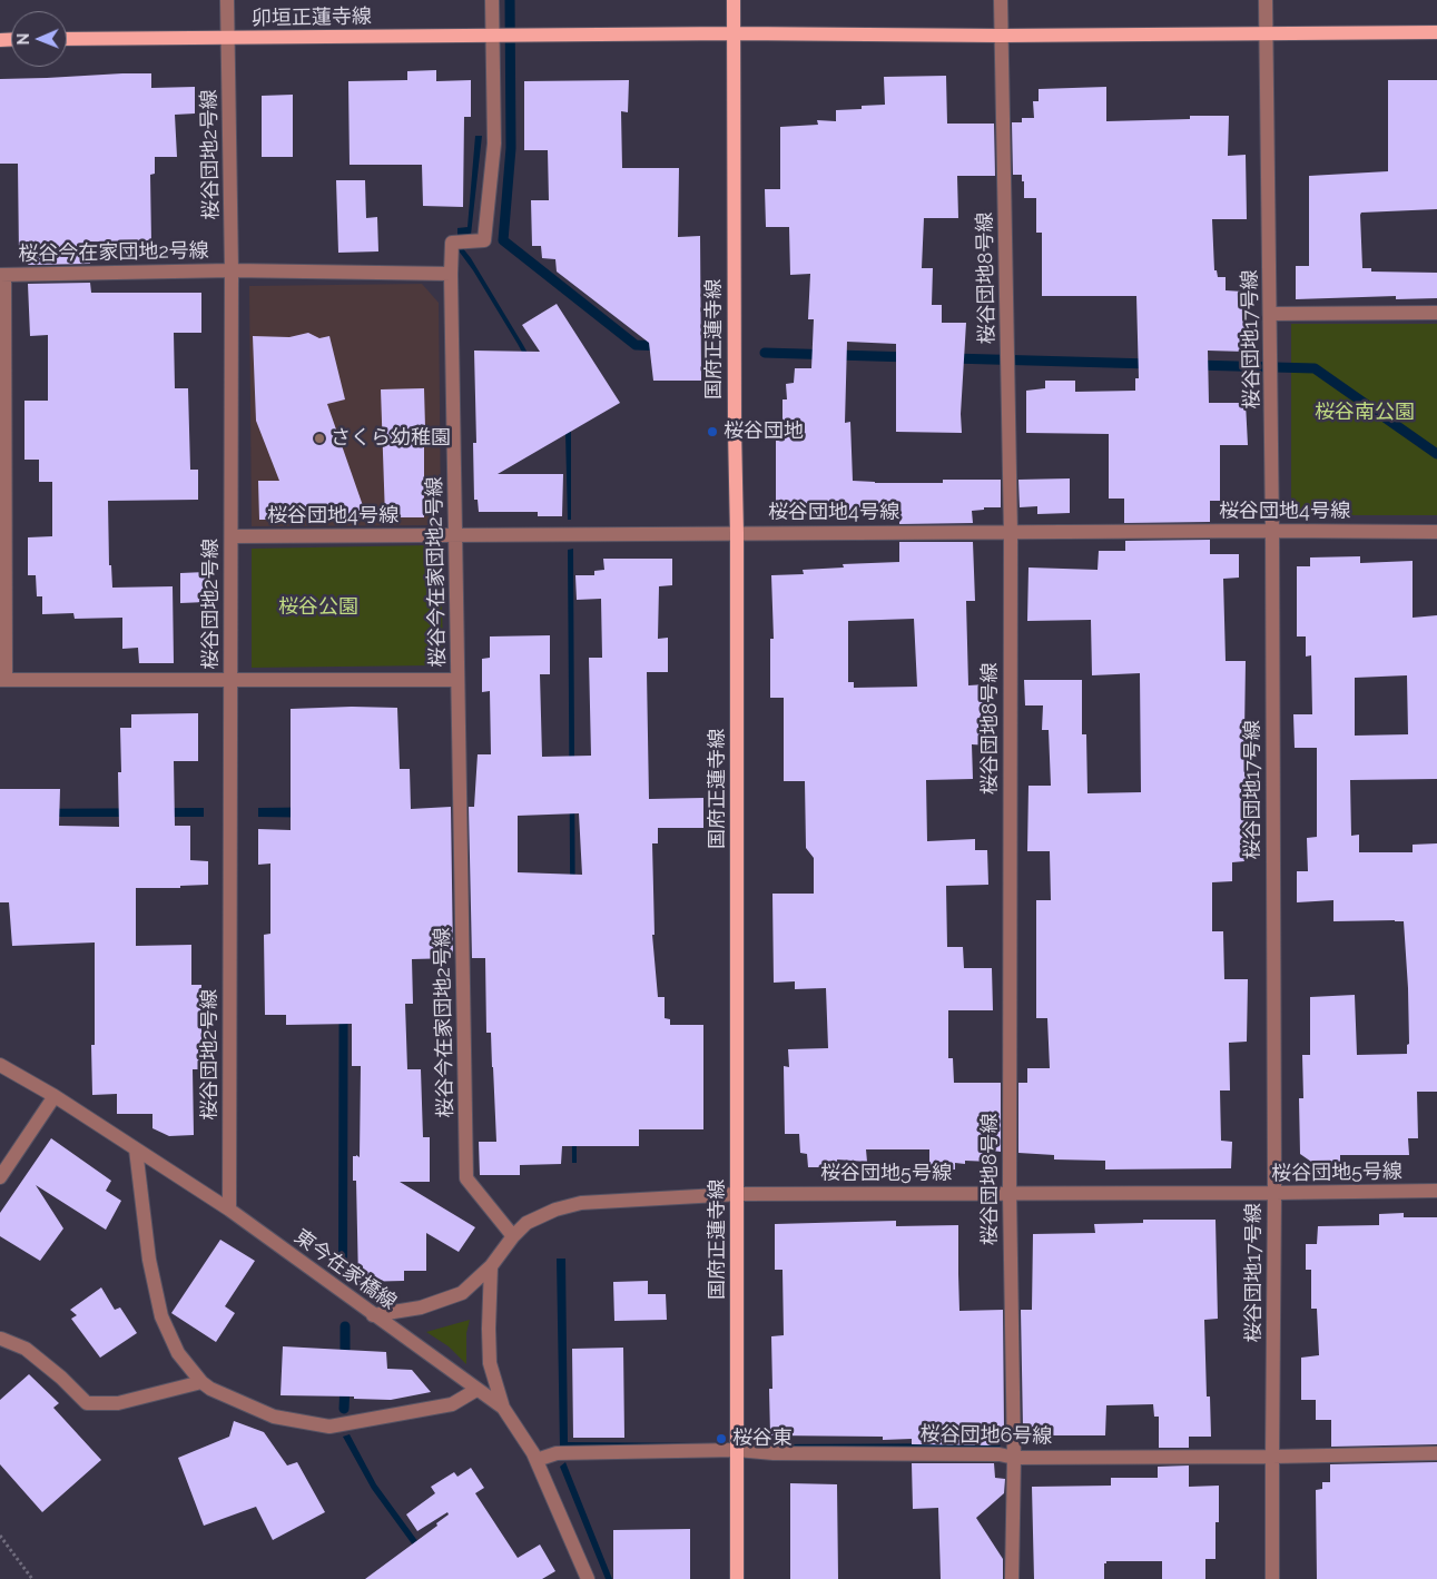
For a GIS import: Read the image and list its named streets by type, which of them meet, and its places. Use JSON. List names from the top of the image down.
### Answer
{
  "streets": {
    "main road": ["卯垣正蓮寺線", "国府正蓮寺線"],
    "street": [
      "桜谷団地2号線",
      "桜谷今在家団地2号線",
      "桜谷団地8号線",
      "桜谷団地17号線",
      "桜谷団地4号線",
      "桜谷団地5号線",
      "東今在家橋線",
      "桜谷団地6号線"
    ]
  },
  "crossings": [
    ["卯垣正蓮寺線", "桜谷団地2号線"],
    ["卯垣正蓮寺線", "桜谷団地8号線"],
    ["卯垣正蓮寺線", "国府正蓮寺線"],
    ["卯垣正蓮寺線", "桜谷団地17号線"],
    ["桜谷団地2号線", "桜谷今在家団地2号線"],
    ["桜谷団地2号線", "桜谷団地4号線"],
    ["桜谷団地2号線", "東今在家橋線"],
    ["桜谷今在家団地2号線", "桜谷団地4号線"],
    ["桜谷今在家団地2号線", "桜谷団地5号線"],
    ["桜谷団地8号線", "桜谷団地4号線"],
    ["桜谷団地8号線", "桜谷団地5号線"],
    ["桜谷団地8号線", "桜谷団地6号線"],
    ["国府正蓮寺線", "桜谷団地4号線"],
    ["国府正蓮寺線", "桜谷団地5号線"],
    ["国府正蓮寺線", "桜谷団地6号線"],
    ["桜谷団地17号線", "桜谷団地4号線"],
    ["桜谷団地17号線", "桜谷団地5号線"],
    ["桜谷団地17号線", "桜谷団地6号線"],
    ["桜谷団地5号線", "東今在家橋線"],
    ["東今在家橋線", "桜谷団地6号線"]
  ],
  "parks": ["桜谷南公園", "桜谷公園"],
  "places": ["桜谷団地", "さくら幼稚園", "桜谷東"],
  "north": "left"
}
